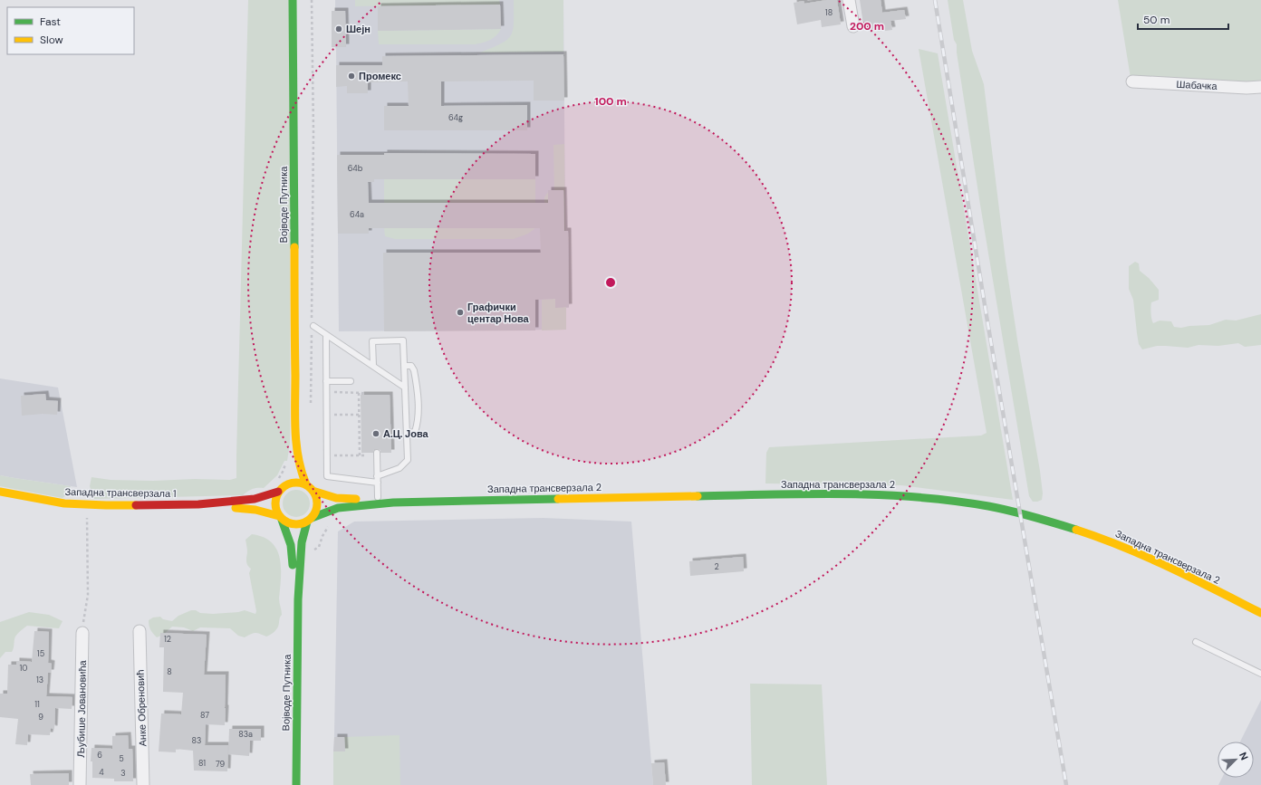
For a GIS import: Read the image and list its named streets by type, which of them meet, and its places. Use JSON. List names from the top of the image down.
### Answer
{
  "streets": {
    "main road": ["Војводе Путника", "Западна трансверзала 2", "Западна трансверзала 1"],
    "street": ["Шабачка", "Анке Обреновић", "Љубише Јовановића"]
  },
  "crossings": [
    ["Војводе Путника", "Западна трансверзала 2"],
    ["Војводе Путника", "Западна трансверзала 1"],
    ["Западна трансверзала 2", "Западна трансверзала 1"]
  ],
  "places": [
    "Шејн",
    "Промекс",
    "Графички центар Нова",
    "А.Ц. Јова"
  ],
  "house_numbers": [
    "18",
    "64g",
    "64b",
    "64a",
    "2",
    "12",
    "15",
    "10",
    "8",
    "13",
    "11",
    "87",
    "9",
    "83a",
    "83",
    "6",
    "5",
    "81",
    "79",
    "4",
    "3"
  ],
  "legend": ["Fast", "Slow"],
  "scale_bar": "50 m",
  "north": "top right",
  "rings": ["200 m", "100 m"]
}
